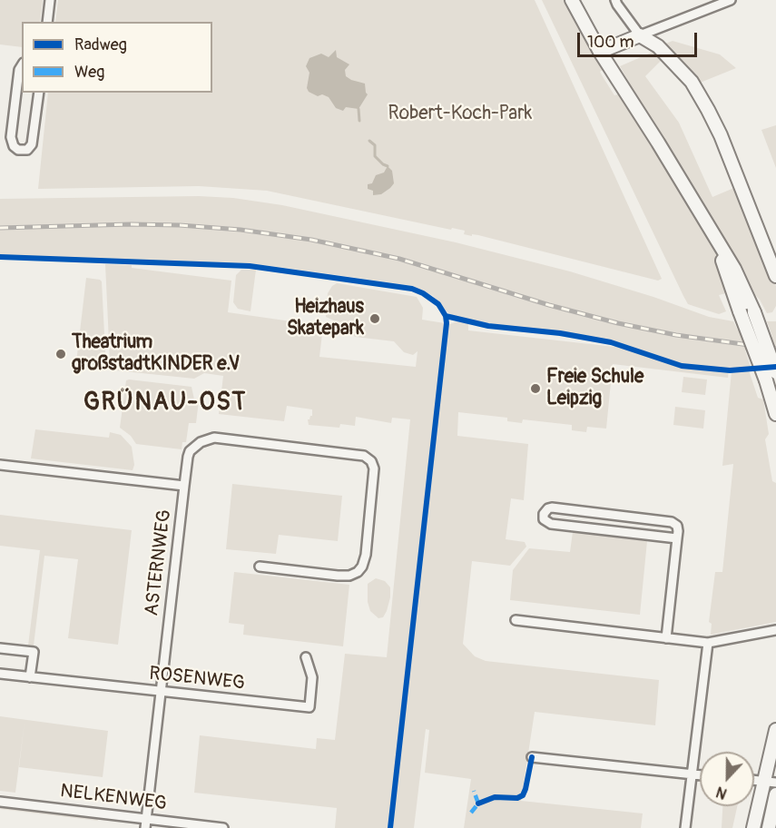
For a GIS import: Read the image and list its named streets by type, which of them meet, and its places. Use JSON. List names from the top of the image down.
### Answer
{
  "streets": {
    "street": ["ASTERNWEG", "ROSENWEG", "NELKENWEG"]
  },
  "crossings": [
    ["ASTERNWEG", "ROSENWEG"],
    ["ASTERNWEG", "NELKENWEG"]
  ],
  "districts": ["GRÜNAU-OST"],
  "parks": ["Robert-Koch-Park"],
  "places": ["Heizhaus Skatepark", "Theatrium großstadtKINDER e.V", "Freie Schule Leipzig"],
  "legend": ["Radweg", "Weg"],
  "scale_bar": "100 m",
  "north": "bottom"
}
